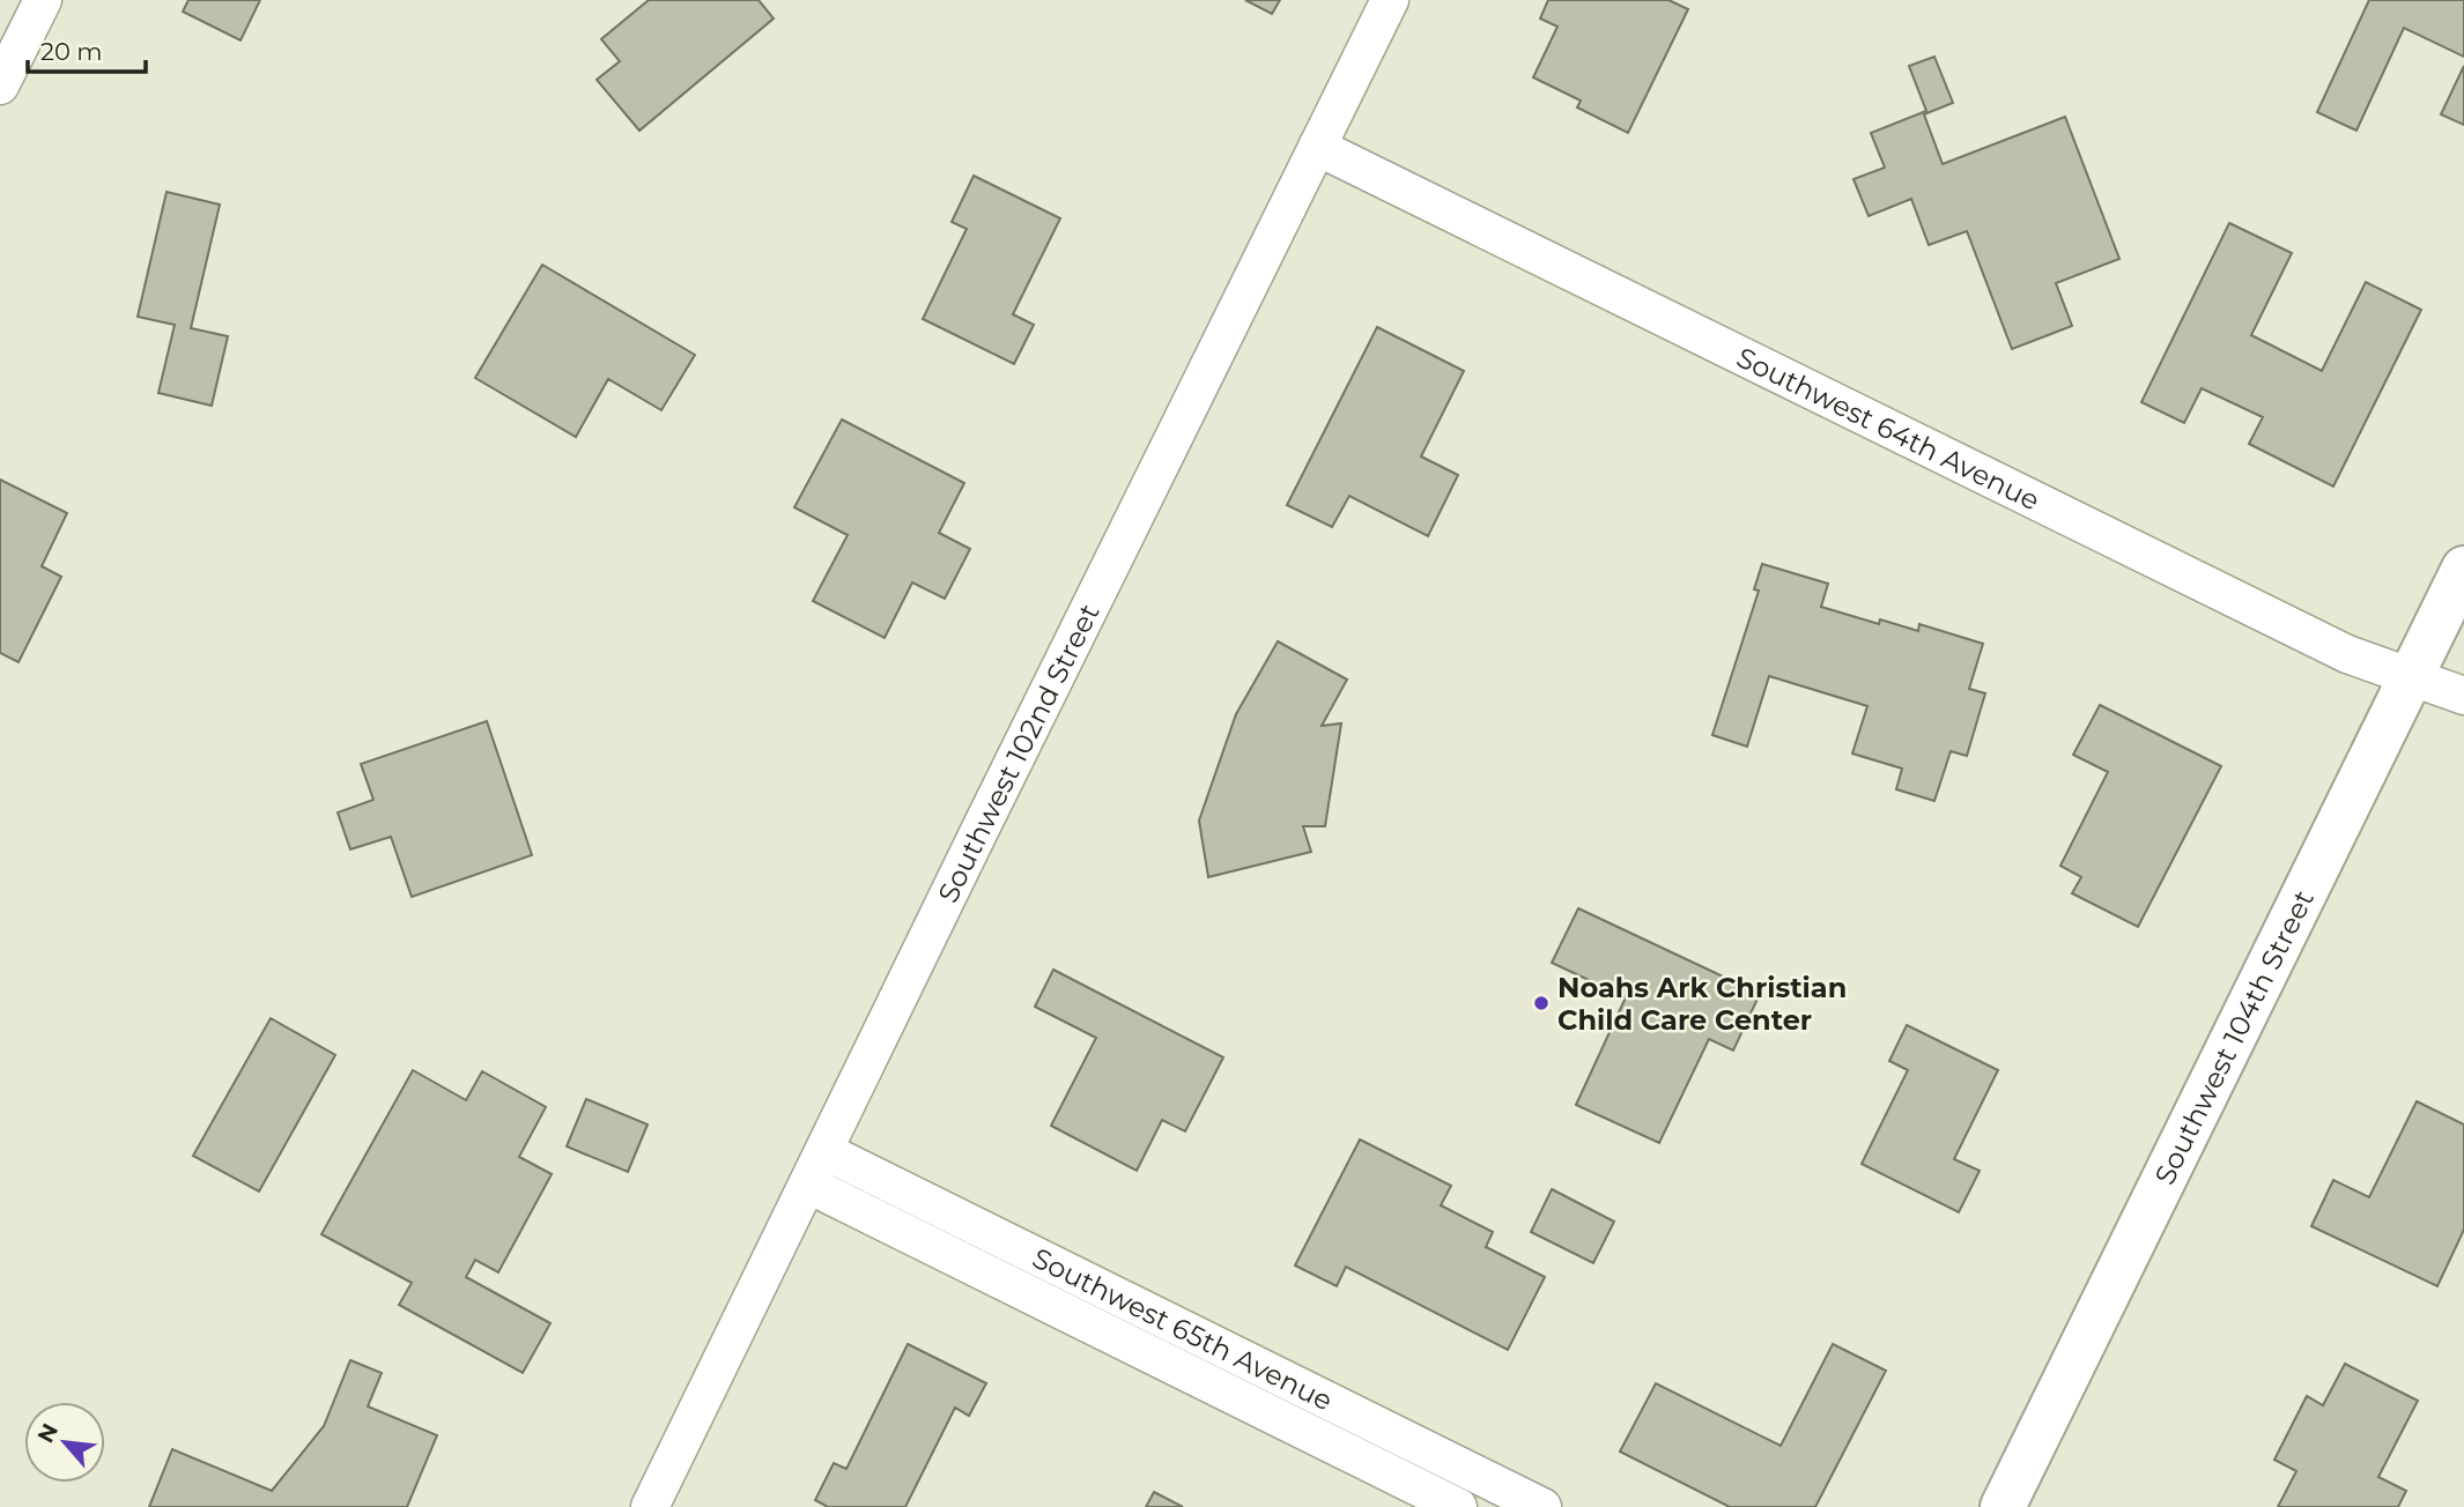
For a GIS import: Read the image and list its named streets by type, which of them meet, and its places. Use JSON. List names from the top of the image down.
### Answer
{
  "streets": {
    "street": [
      "Southwest 64th Avenue",
      "Southwest 102nd Street",
      "Southwest 104th Street",
      "Southwest 65th Avenue"
    ]
  },
  "crossings": [
    ["Southwest 64th Avenue", "Southwest 102nd Street"],
    ["Southwest 64th Avenue", "Southwest 104th Street"],
    ["Southwest 102nd Street", "Southwest 65th Avenue"]
  ],
  "places": ["Noahs Ark Christian Child Care Center"],
  "scale_bar": "20 m",
  "north": "top left"
}
